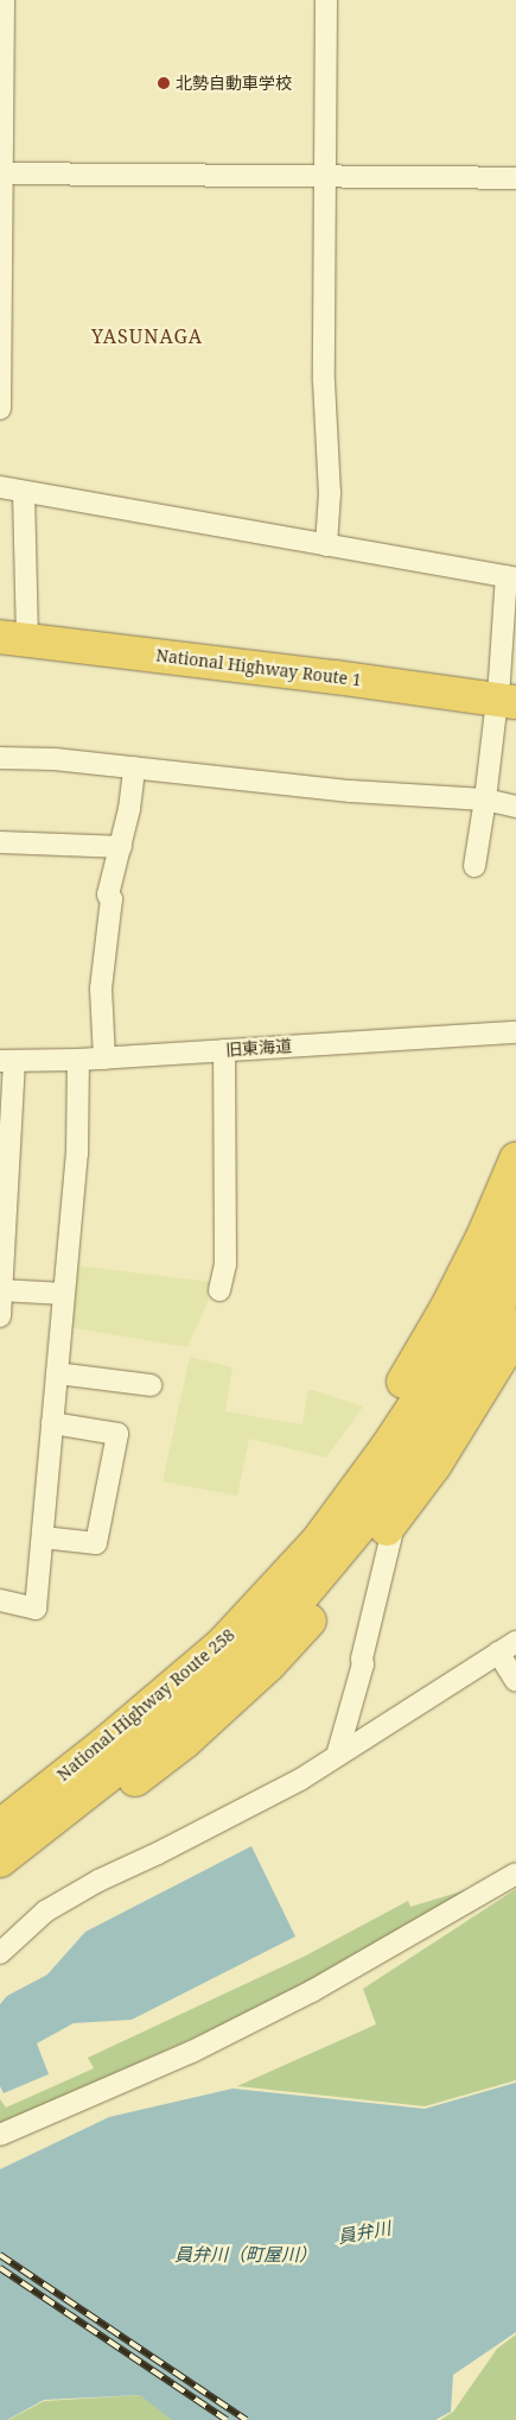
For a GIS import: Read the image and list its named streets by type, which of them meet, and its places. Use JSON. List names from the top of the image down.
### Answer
{
  "streets": {
    "highway": ["National Highway Route 1", "National Highway Route 258"],
    "street": ["旧東海道"]
  },
  "districts": ["YASUNAGA"],
  "water": ["員弁川", "員弁川（町屋川）"],
  "places": ["北勢自動車学校"]
}
